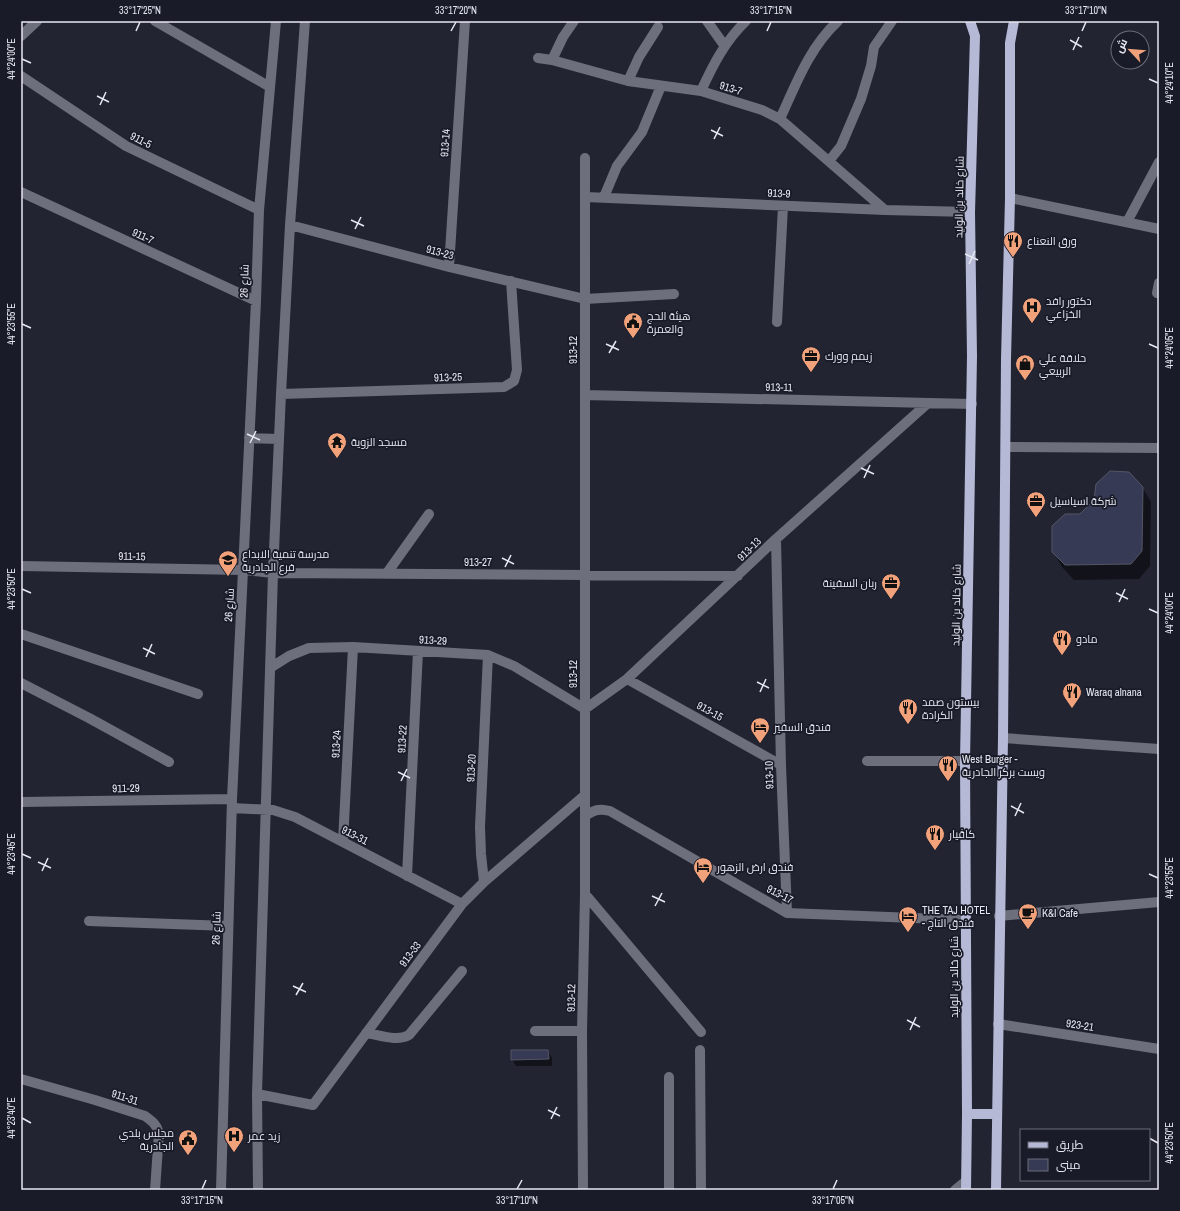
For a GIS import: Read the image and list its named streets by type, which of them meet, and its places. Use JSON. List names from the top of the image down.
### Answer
{
  "streets": {
    "main road": ["شارع خالد بن الوليد"],
    "street": [
      "913-7",
      "911-5",
      "913-14",
      "913-9",
      "911-7",
      "913-23",
      "شارع 26",
      "913-12",
      "913-25",
      "913-11",
      "913-13",
      "911-15",
      "913-27",
      "913-29",
      "913-15",
      "913-22",
      "913-24",
      "913-20",
      "913-10",
      "911-29",
      "913-31",
      "913-17",
      "913-33",
      "923-21",
      "911-31"
    ]
  },
  "crossings": [
    ["913-7", "913-9"],
    ["911-5", "شارع 26"],
    ["913-14", "913-23"],
    ["913-9", "شارع خالد بن الوليد"],
    ["913-9", "913-12"],
    ["شارع خالد بن الوليد", "913-11"],
    ["شارع خالد بن الوليد", "913-17"],
    ["911-7", "شارع 26"],
    ["913-23", "913-12"],
    ["913-23", "913-25"],
    ["شارع 26", "911-15"],
    ["شارع 26", "913-27"],
    ["شارع 26", "911-29"],
    ["شارع 26", "913-31"],
    ["913-12", "913-11"],
    ["913-12", "913-13"],
    ["913-12", "913-27"],
    ["913-12", "913-29"],
    ["913-12", "913-17"],
    ["913-12", "913-33"],
    ["913-11", "913-13"],
    ["913-13", "913-27"],
    ["913-13", "913-29"],
    ["913-13", "913-15"],
    ["913-13", "913-10"],
    ["911-15", "913-27"],
    ["913-29", "913-22"],
    ["913-29", "913-24"],
    ["913-29", "913-20"],
    ["913-15", "913-10"],
    ["913-22", "913-31"],
    ["913-24", "913-31"],
    ["913-20", "913-33"],
    ["913-10", "913-17"],
    ["911-29", "913-31"],
    ["913-31", "913-33"]
  ],
  "places": {
    "restaurant": [
      "ورق النعناع",
      "مادو",
      "Waraq alnana",
      "بيستون صمد الكرادة",
      "West Burger - ويست بركر الجادرية",
      "كاڤيار"
    ],
    "hospital": ["دكتور رافد الخزاعي", "زيد عمر"],
    "public building": ["هيئة الحج والعمرة", "مجلس بلدي الجادرية"],
    "office": ["زيمم وورك", "شركة اسياسيل", "ربان السفينة"],
    "shop": ["حلاقة علي الربيعي"],
    "temple": ["مسجد الزوية"],
    "school or university": ["مدرسة تنمية الابداع فرع الجادرية"],
    "hotel": ["فندق السفير", "فندق ارض الزهور", "THE TAJ HOTEL - فندق التاج"],
    "cafe": ["K&I Cafe"]
  },
  "legend": ["طريق", "مبنى"],
  "north": "top left",
  "coordinates": [
    "33°17'25\"N",
    "33°17'20\"N",
    "33°17'15\"N",
    "33°17'10\"N",
    "44°24'00\"E",
    "44°24'10\"E",
    "44°23'55\"E",
    "44°24'05\"E",
    "44°23'50\"E",
    "44°23'45\"E",
    "44°23'40\"E",
    "33°17'05\"N"
  ]
}
